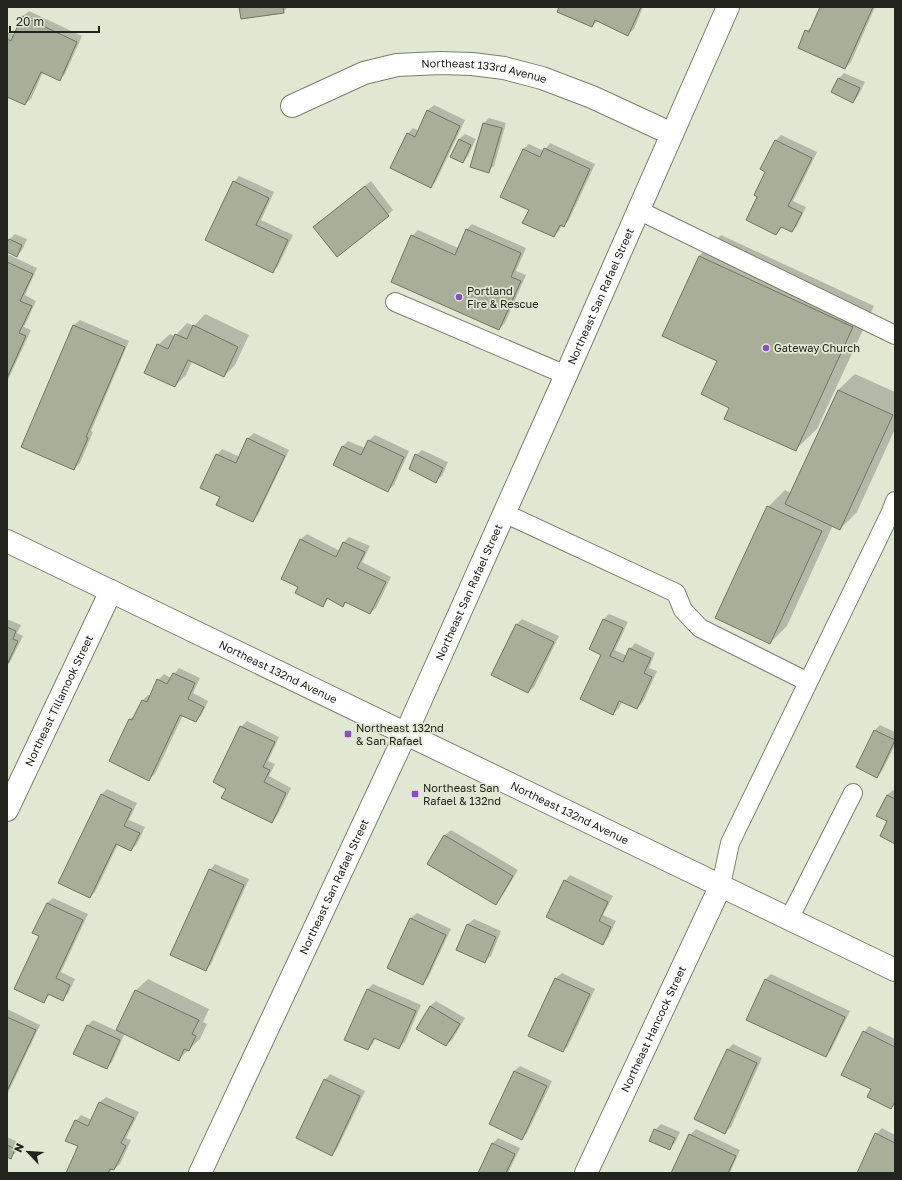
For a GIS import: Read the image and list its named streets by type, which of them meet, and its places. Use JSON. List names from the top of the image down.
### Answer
{
  "streets": {
    "street": [
      "Northeast 133rd Avenue",
      "Northeast San Rafael Street",
      "Northeast 132nd Avenue",
      "Northeast Tillamook Street",
      "Northeast Hancock Street"
    ]
  },
  "crossings": [
    ["Northeast 133rd Avenue", "Northeast San Rafael Street"],
    ["Northeast San Rafael Street", "Northeast 132nd Avenue"],
    ["Northeast 132nd Avenue", "Northeast Tillamook Street"],
    ["Northeast 132nd Avenue", "Northeast Hancock Street"]
  ],
  "places": {
    "other": ["Portland Fire & Rescue", "Gateway Church"],
    "transit": ["Northeast 132nd & San Rafael", "Northeast San Rafael & 132nd"]
  },
  "scale_bar": "20 m",
  "north": "top left"
}
